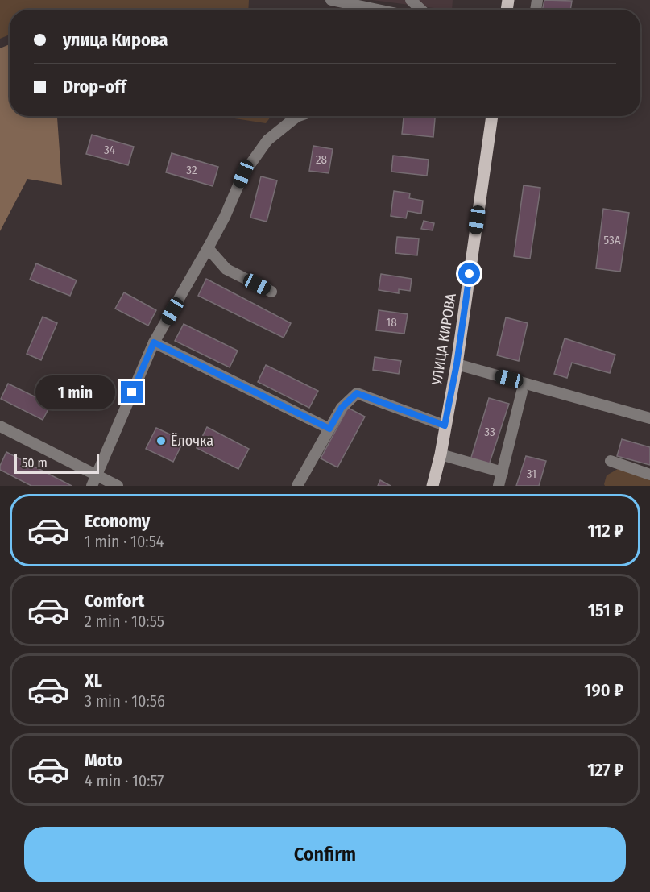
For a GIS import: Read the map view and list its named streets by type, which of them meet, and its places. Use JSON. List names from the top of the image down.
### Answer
{
  "streets": {
    "main road": ["УЛИЦА КИРОВА"]
  },
  "places": ["Ёлочка"],
  "house_numbers": [
    "34",
    "28",
    "32",
    "53А",
    "18",
    "33",
    "31"
  ],
  "scale_bar": "50 m",
  "page": {
    "banner": ["улица Кирова", "Drop-off"],
    "bubble": "1 min",
    "scale": "50 m",
    "list": [
      {
        "name": "Economy",
        "note": "1 min · 10:54",
        "value": "112 ₽"
      },
      {
        "name": "Comfort",
        "note": "2 min · 10:55",
        "value": "151 ₽"
      },
      {
        "name": "XL",
        "note": "3 min · 10:56",
        "value": "190 ₽"
      },
      {
        "name": "Moto",
        "note": "4 min · 10:57",
        "value": "127 ₽"
      }
    ],
    "buttons": "Confirm"
  }
}
